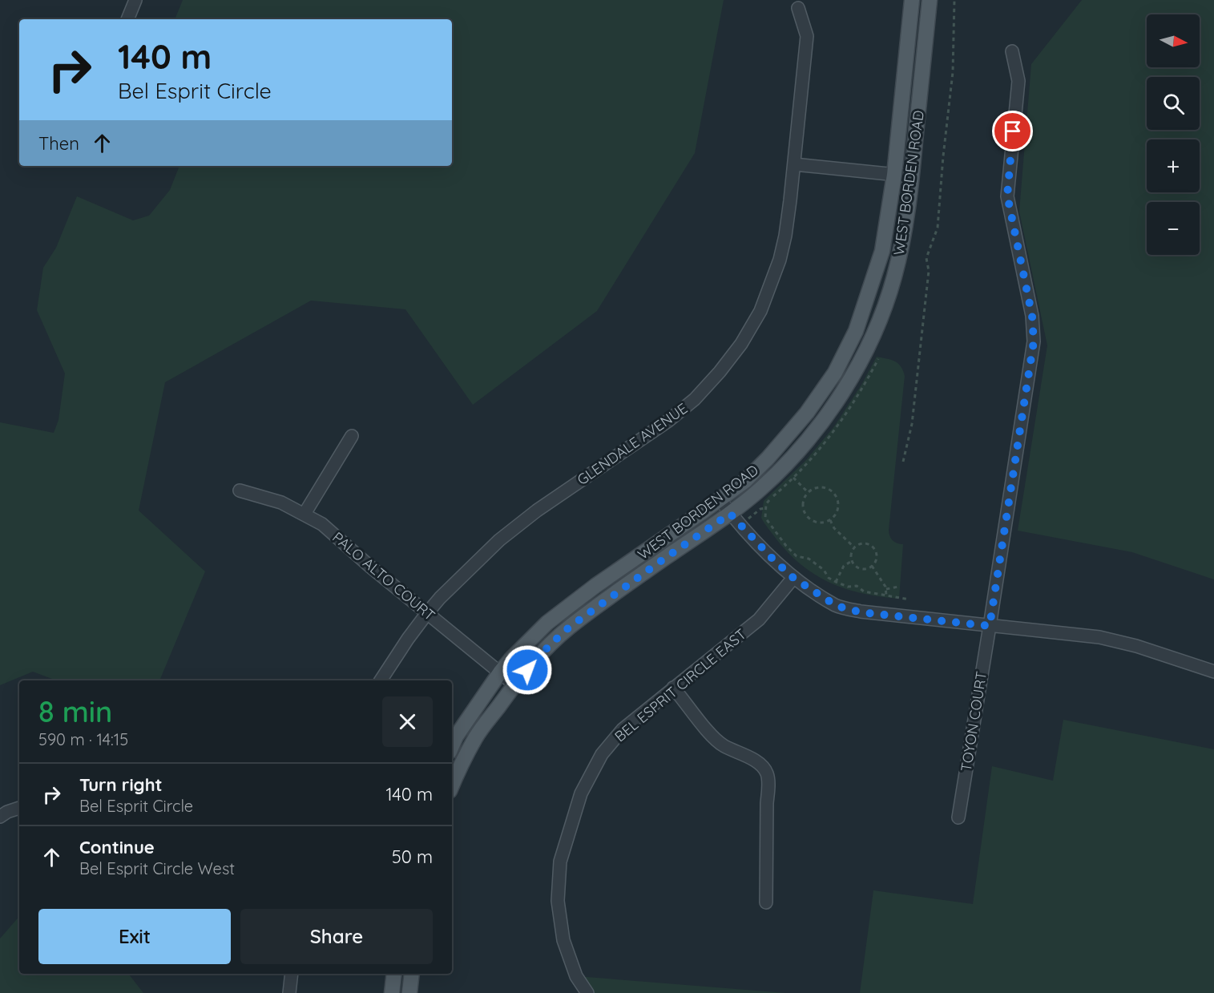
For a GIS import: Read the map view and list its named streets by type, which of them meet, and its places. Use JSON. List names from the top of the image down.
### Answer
{
  "streets": {
    "main road": ["WEST BORDEN ROAD"],
    "street": [
      "GLENDALE AVENUE",
      "PALO ALTO COURT",
      "BEL ESPRIT CIRCLE EAST",
      "TOYON COURT"
    ]
  },
  "crossings": [
    ["WEST BORDEN ROAD", "PALO ALTO COURT"],
    ["GLENDALE AVENUE", "PALO ALTO COURT"]
  ],
  "north": "right",
  "page": {
    "map_buttons": ["+", "−"],
    "turn": ["140 m", "Bel Esprit Circle"],
    "then": "Then",
    "heading": ["8 min", "590 m · 14:15"],
    "list": [
      {
        "name": "Turn right",
        "note": "Bel Esprit Circle",
        "value": "140 m"
      },
      {
        "name": "Continue",
        "note": "Bel Esprit Circle West",
        "value": "50 m"
      }
    ],
    "buttons": ["Exit", "Share"]
  }
}
